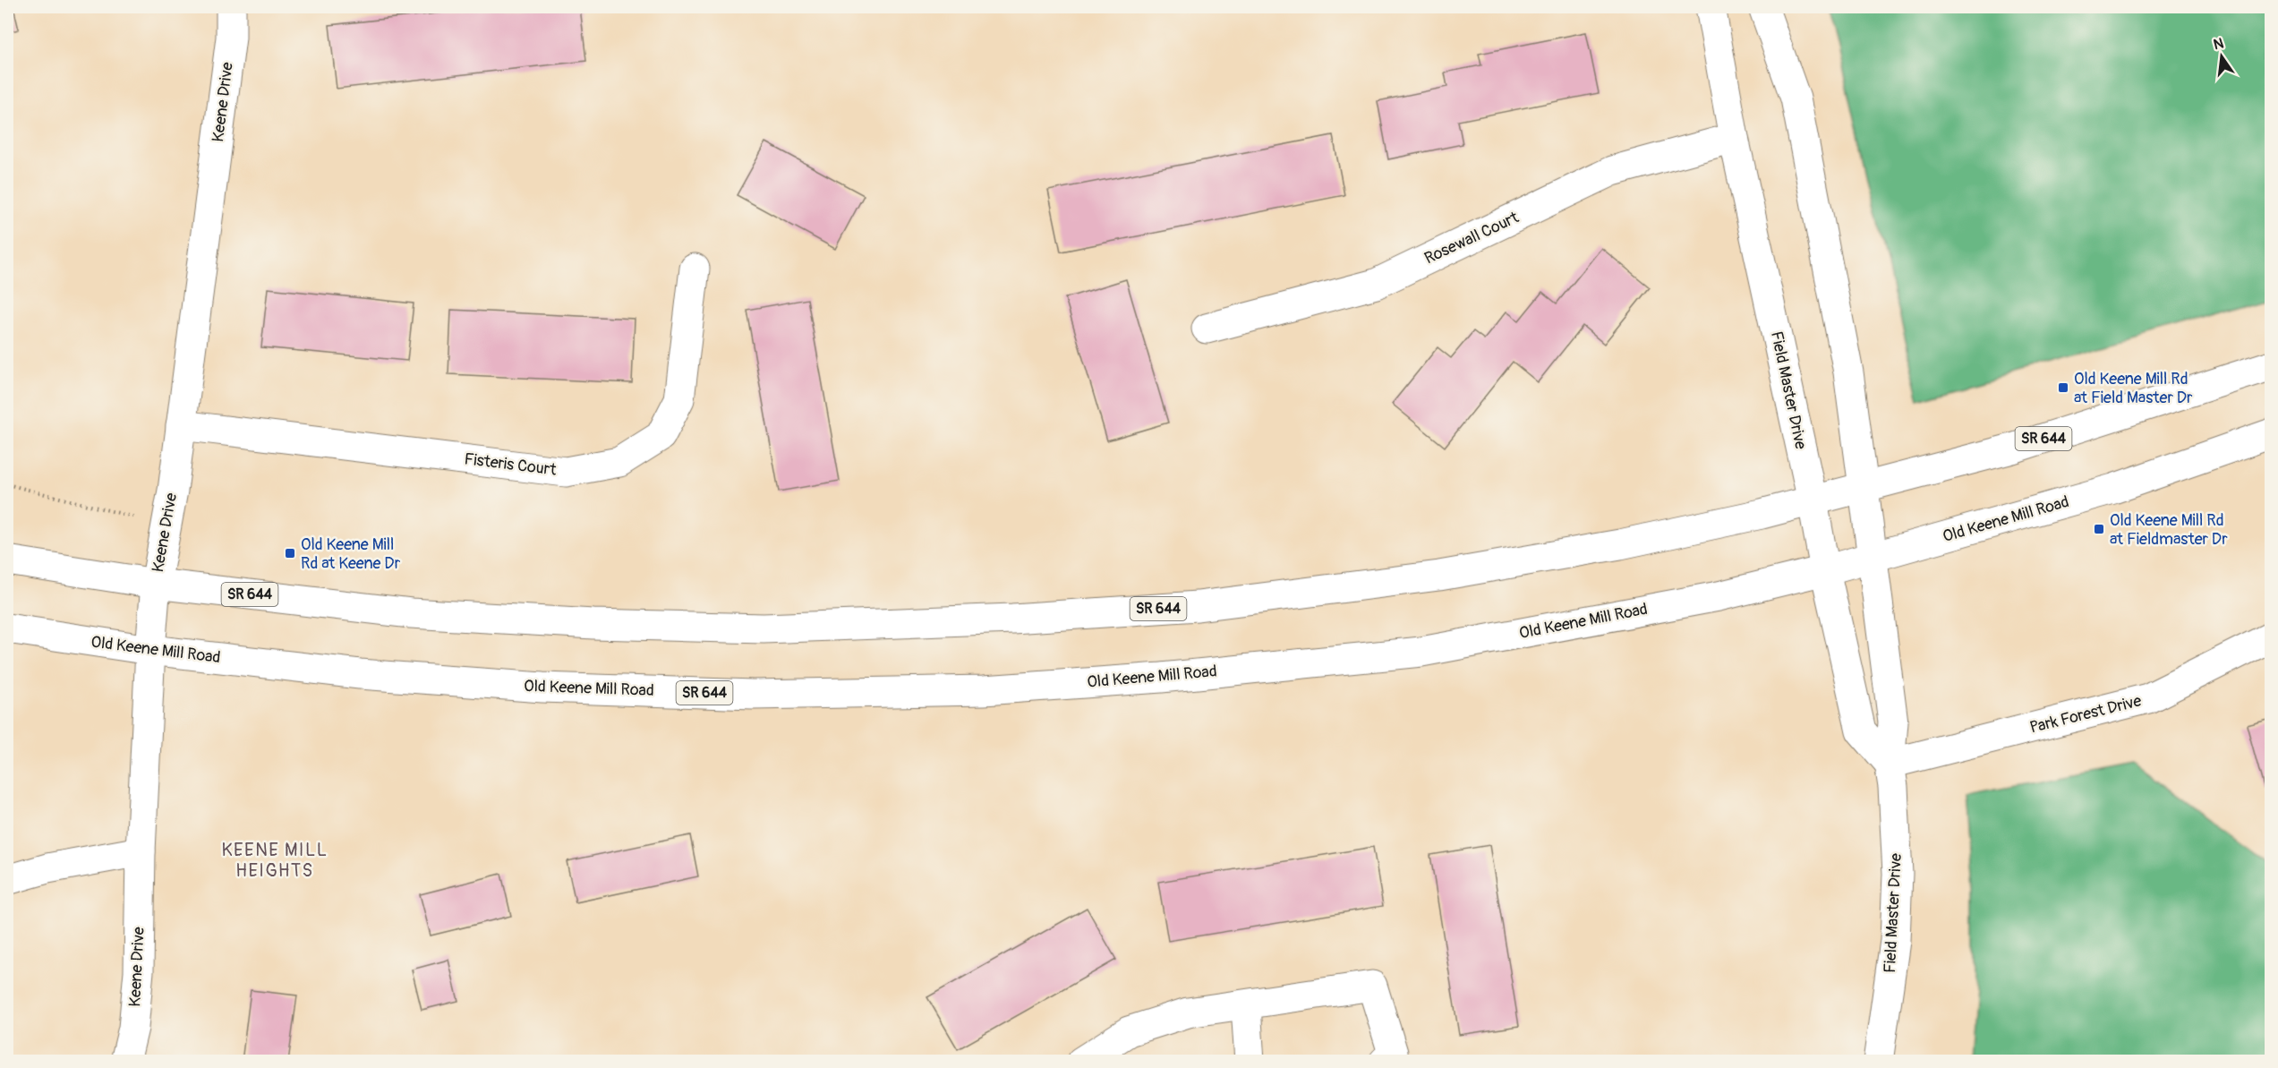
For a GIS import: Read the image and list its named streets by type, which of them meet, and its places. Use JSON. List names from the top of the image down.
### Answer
{
  "streets": {
    "street": [
      "Keene Drive",
      "Rosewall Court",
      "Field Master Drive",
      "SR 644",
      "Fisteris Court",
      "Old Keene Mill Road",
      "Park Forest Drive"
    ]
  },
  "crossings": [
    ["Keene Drive", "SR 644"],
    ["Keene Drive", "Fisteris Court"],
    ["Keene Drive", "Old Keene Mill Road"],
    ["Rosewall Court", "Field Master Drive"],
    ["Field Master Drive", "SR 644"],
    ["Field Master Drive", "Old Keene Mill Road"],
    ["Field Master Drive", "Park Forest Drive"]
  ],
  "districts": ["KEENE MILL HEIGHTS"],
  "places": {
    "transit": ["Old Keene Mill Rd at Field Master Dr", "Old Keene Mill Rd at Fieldmaster Dr", "Old Keene Mill Rd at Keene Dr"]
  },
  "north": "top"
}
